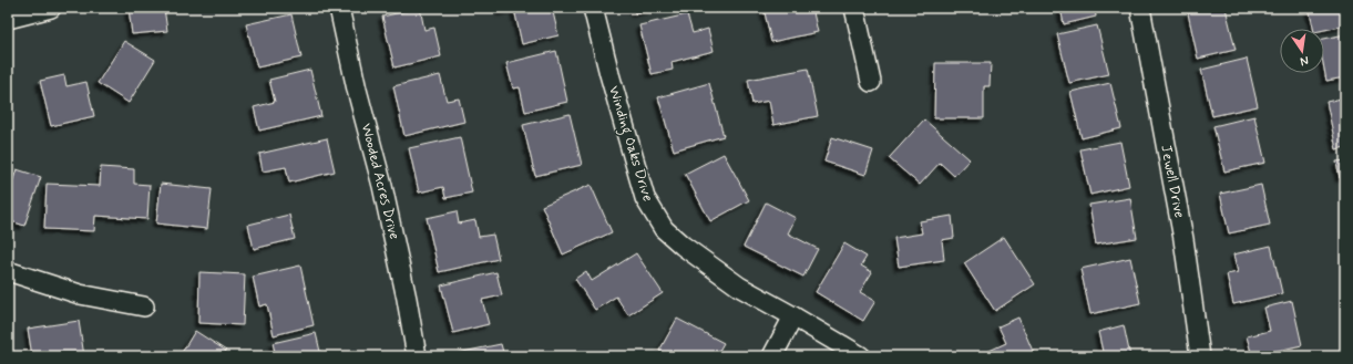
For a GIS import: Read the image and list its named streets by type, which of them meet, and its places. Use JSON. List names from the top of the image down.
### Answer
{
  "streets": {
    "street": ["Winding Oaks Drive", "Wooded Acres Drive", "Jewell Drive"]
  },
  "north": "bottom"
}
